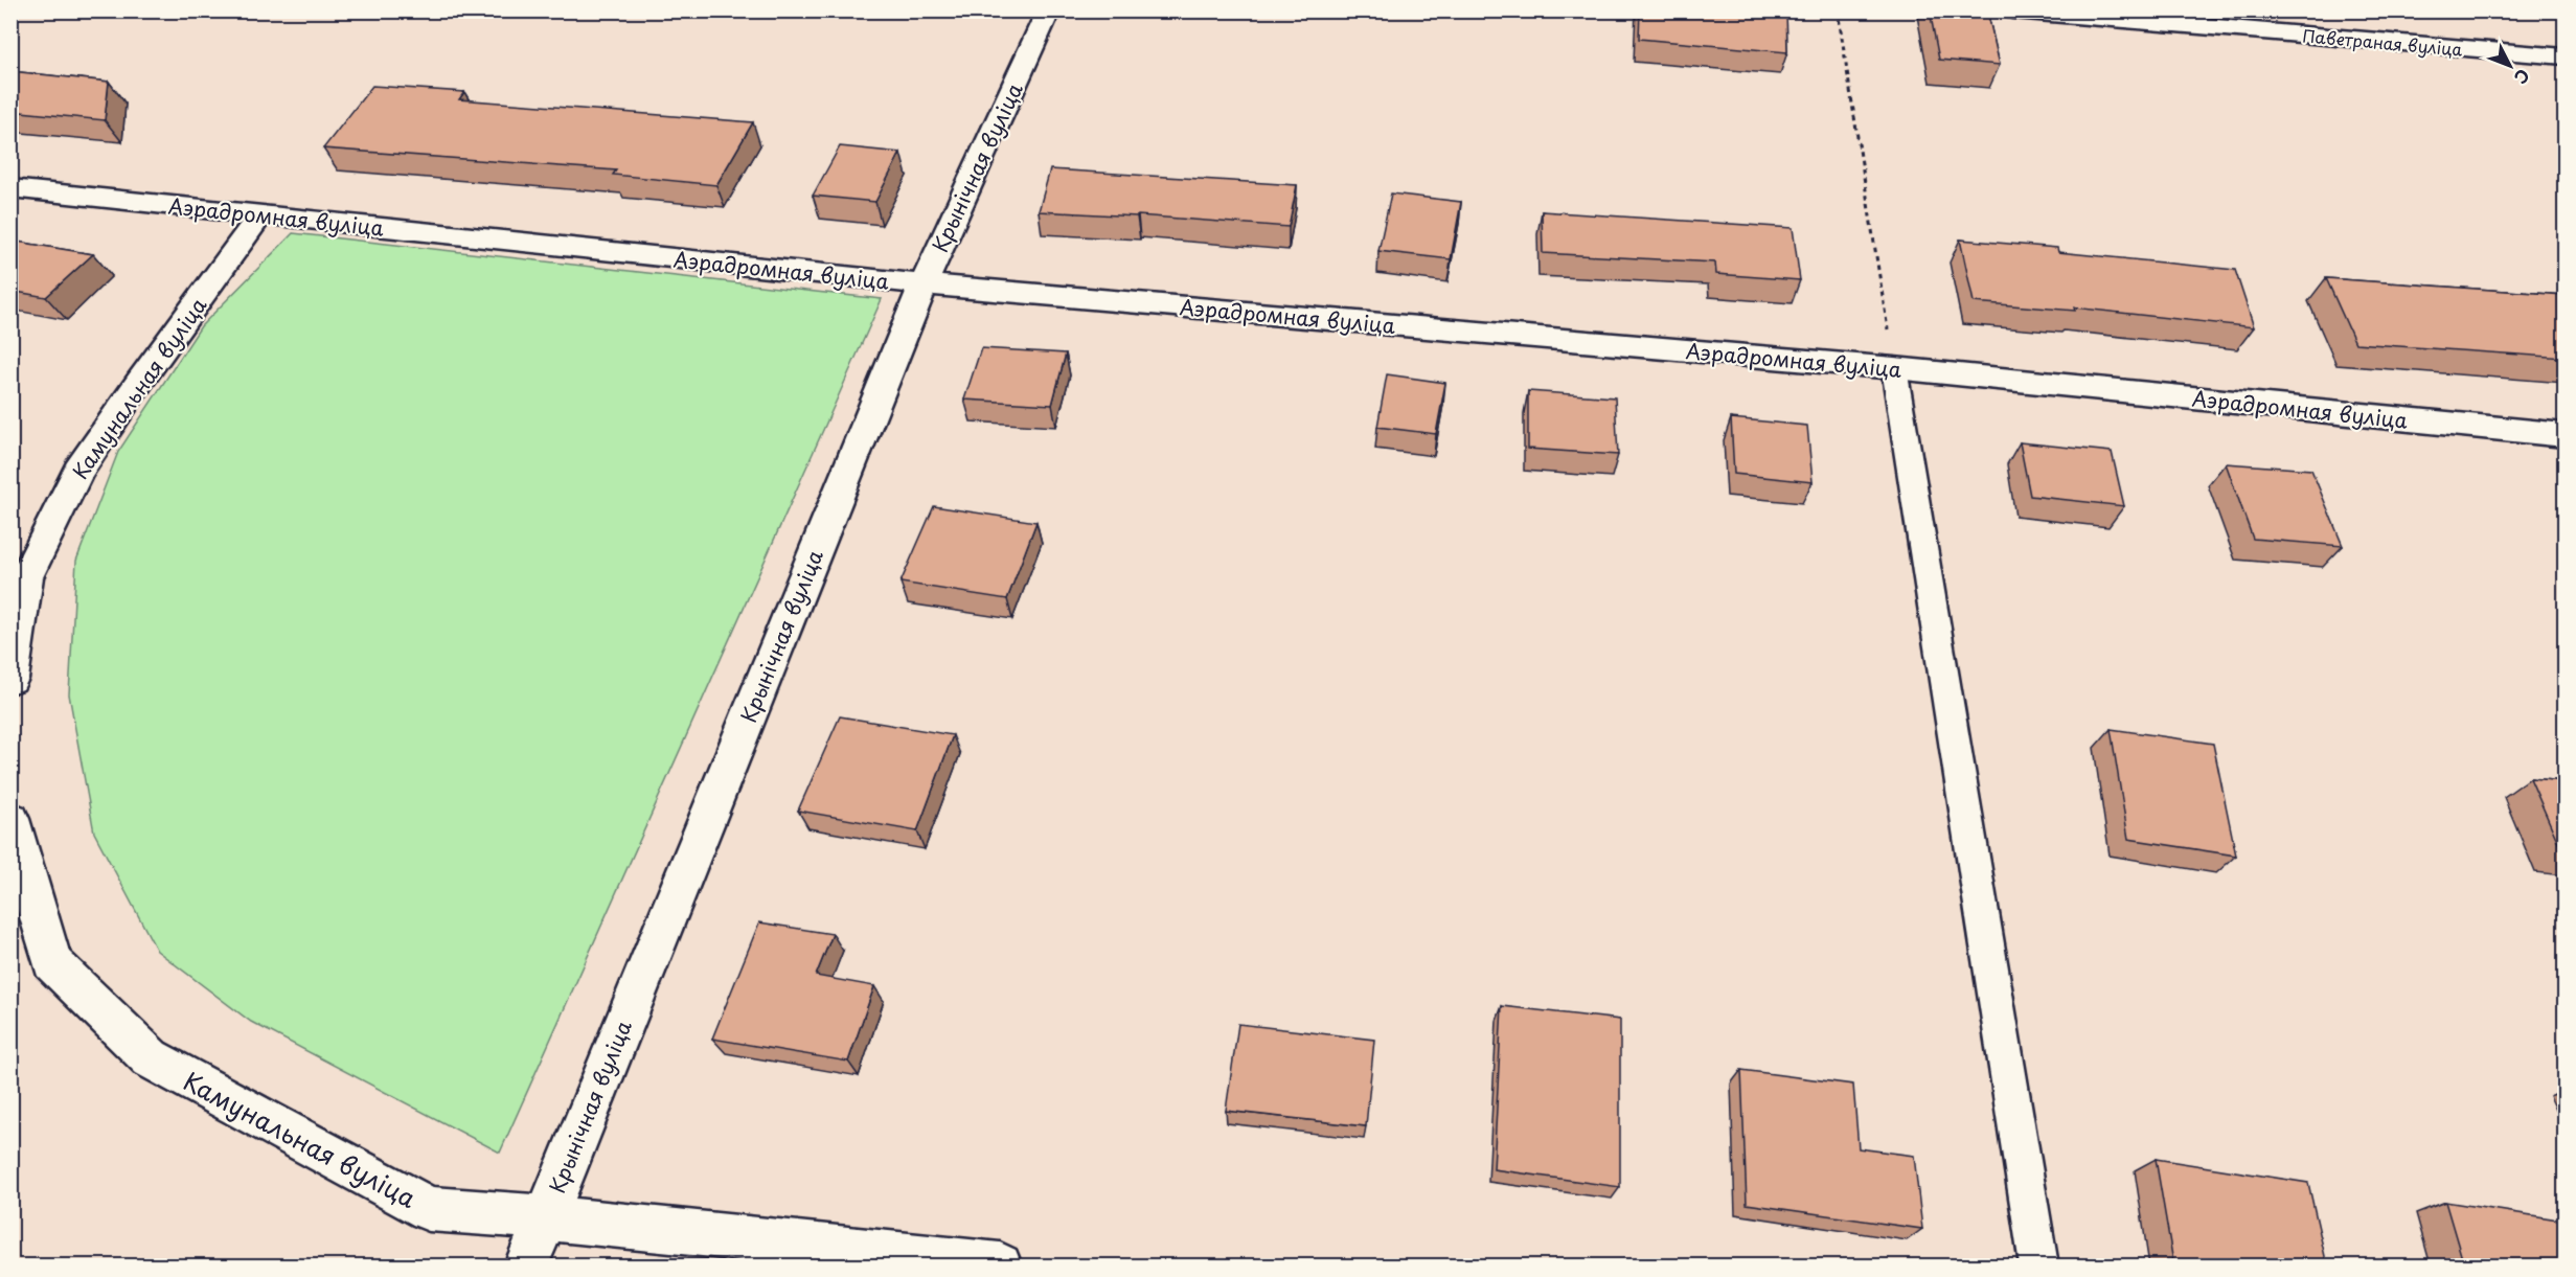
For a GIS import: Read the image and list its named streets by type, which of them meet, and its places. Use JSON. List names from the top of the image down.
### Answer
{
  "streets": {
    "street": [
      "Паветраная вуліца",
      "Крынічная вуліца",
      "Аэрадромная вуліца",
      "Камунальная вуліца"
    ]
  },
  "crossings": [
    ["Крынічная вуліца", "Аэрадромная вуліца"],
    ["Крынічная вуліца", "Камунальная вуліца"],
    ["Аэрадромная вуліца", "Камунальная вуліца"]
  ],
  "north": "bottom right"
}
